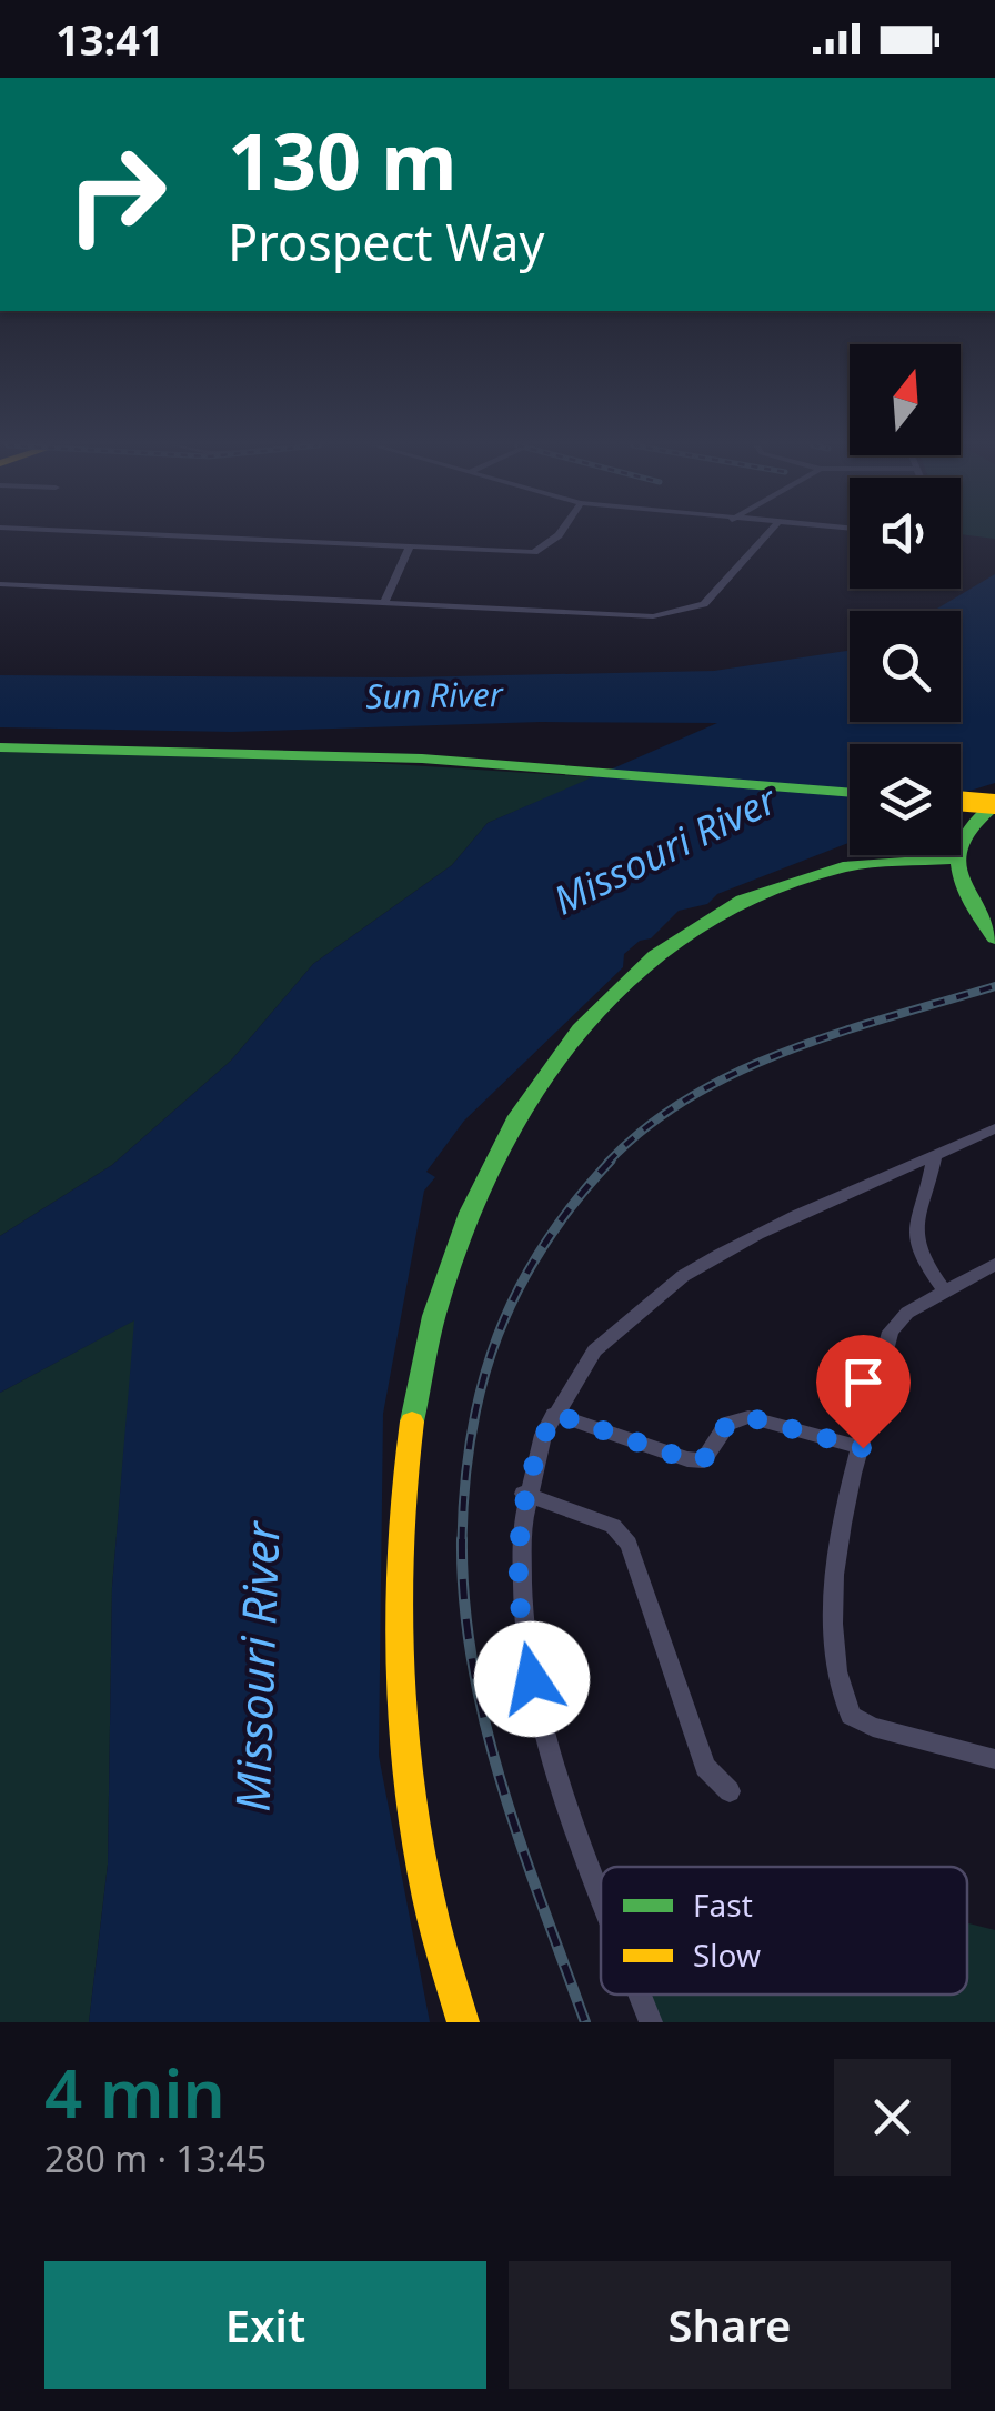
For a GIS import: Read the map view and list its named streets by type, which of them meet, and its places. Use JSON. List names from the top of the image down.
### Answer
{
  "water": ["Sun River", "Missouri River"],
  "legend": ["Fast", "Slow"],
  "north": "top",
  "page": {
    "status": "13:41",
    "turn": ["130 m", "Prospect Way"],
    "heading": ["4 min", "280 m · 13:45"],
    "buttons": ["Exit", "Share"]
  }
}
